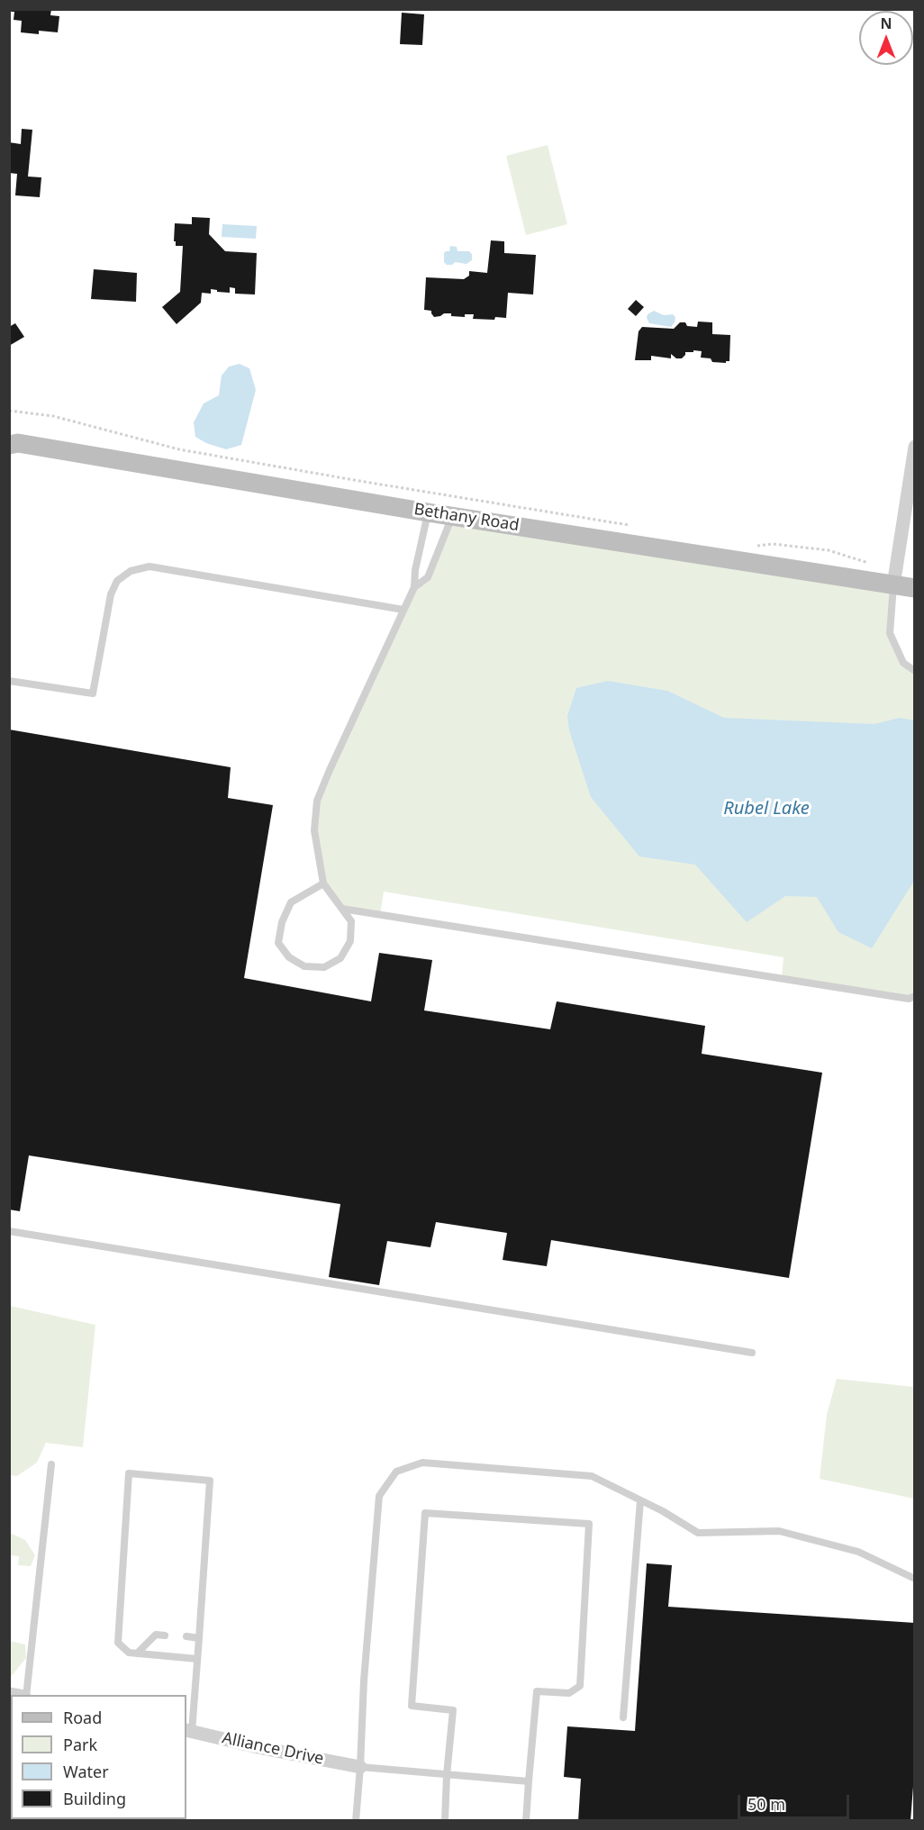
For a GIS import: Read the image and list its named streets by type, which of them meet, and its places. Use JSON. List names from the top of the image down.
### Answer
{
  "streets": {
    "main road": ["Bethany Road"],
    "street": ["Alliance Drive"]
  },
  "water": ["Rubel Lake"],
  "legend": [
    "Road",
    "Park",
    "Water",
    "Building"
  ],
  "scale_bar": "50 m",
  "north": "top"
}
